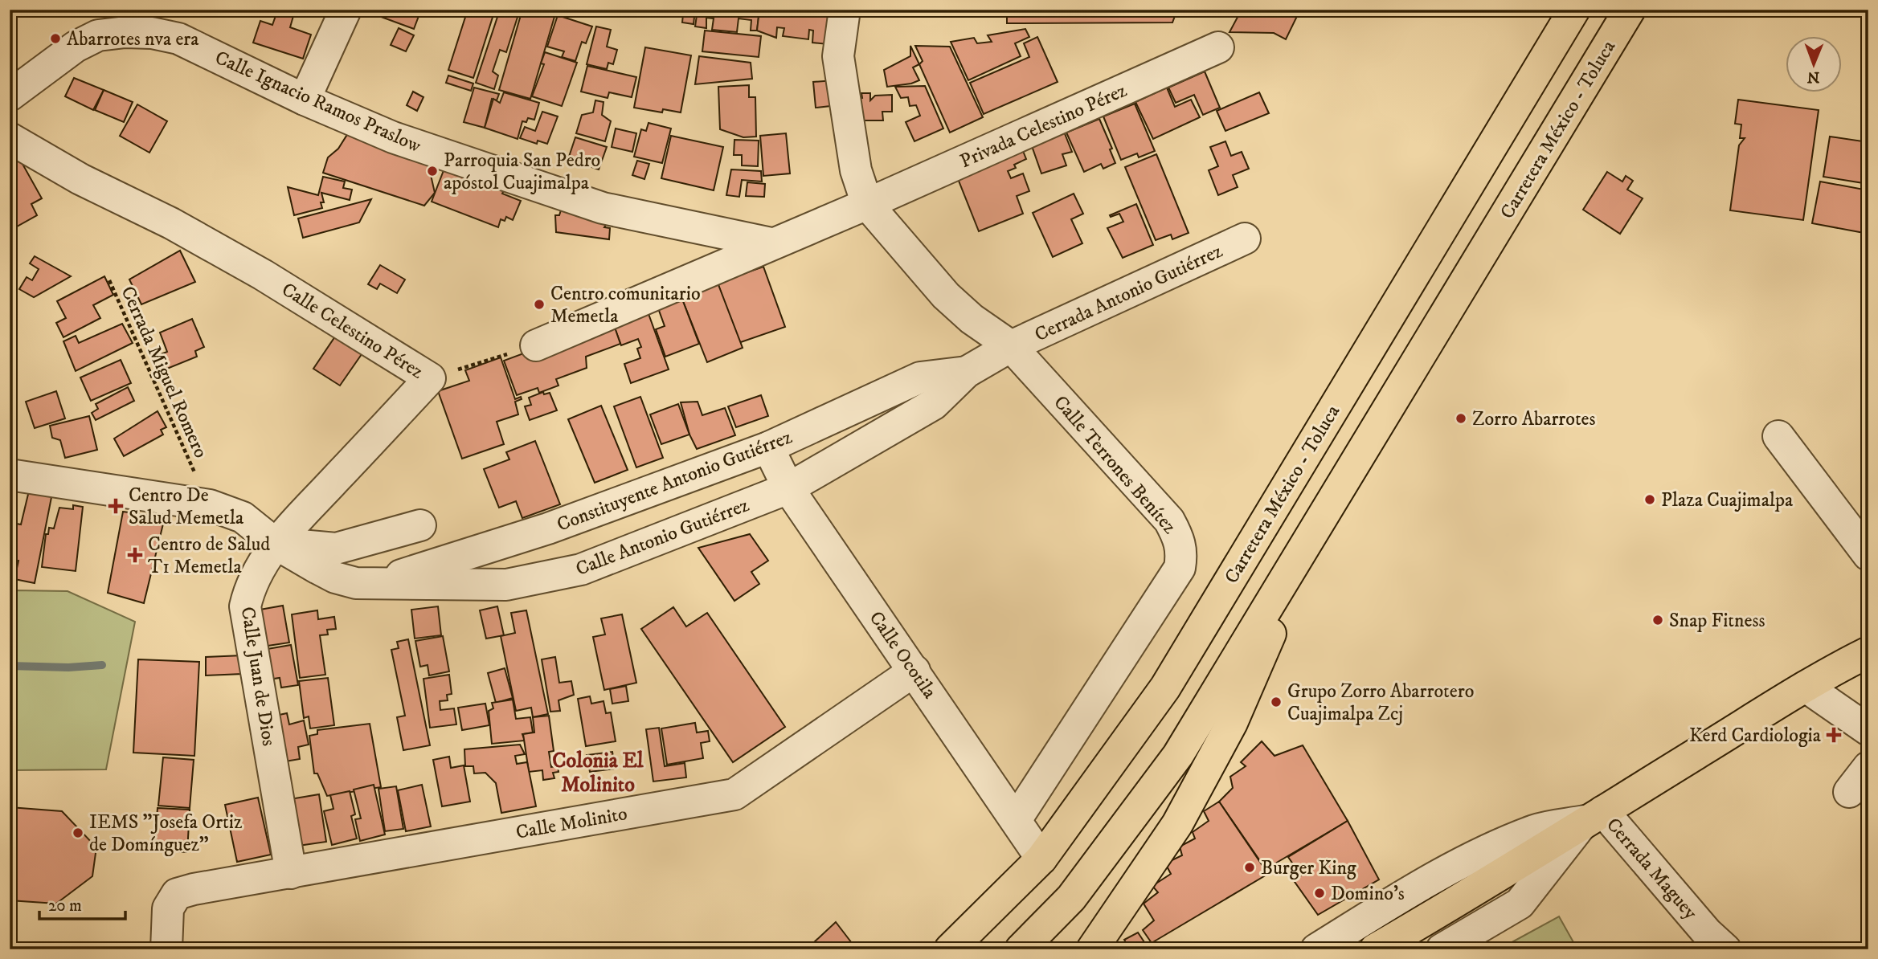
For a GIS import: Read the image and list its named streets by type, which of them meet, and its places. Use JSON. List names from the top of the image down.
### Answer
{
  "streets": {
    "main road": ["Carretera México - Toluca"],
    "street": [
      "Calle Ignacio Ramos Praslow",
      "Privada Celestino Pérez",
      "Cerrada Antonio Gutiérrez",
      "Calle Celestino Pérez",
      "Calle Terrones Benítez",
      "Constituyente Antonio Gutiérrez",
      "Calle Antonio Gutiérrez",
      "Calle Ocotila",
      "Calle Juan de Dios",
      "Calle Molinito",
      "Cerrada Maguey"
    ],
    "path": ["Cerrada Miguel Romero"]
  },
  "crossings": [
    ["Privada Celestino Pérez", "Calle Terrones Benítez"],
    ["Carretera México - Toluca", "Calle Ocotila"],
    ["Cerrada Antonio Gutiérrez", "Calle Terrones Benítez"],
    ["Cerrada Antonio Gutiérrez", "Constituyente Antonio Gutiérrez"],
    ["Calle Celestino Pérez", "Calle Juan de Dios"],
    ["Cerrada Miguel Romero", "Calle Antonio Gutiérrez"],
    ["Calle Terrones Benítez", "Constituyente Antonio Gutiérrez"],
    ["Calle Terrones Benítez", "Calle Ocotila"],
    ["Constituyente Antonio Gutiérrez", "Calle Antonio Gutiérrez"],
    ["Constituyente Antonio Gutiérrez", "Calle Ocotila"],
    ["Calle Antonio Gutiérrez", "Calle Ocotila"],
    ["Calle Antonio Gutiérrez", "Calle Juan de Dios"],
    ["Calle Ocotila", "Calle Molinito"],
    ["Calle Juan de Dios", "Calle Molinito"]
  ],
  "districts": ["Colonia El Molinito"],
  "places": {
    "other": [
      "Abarrotes nva era",
      "Parroquia San Pedro apóstol Cuajimalpa",
      "Centro comunitario Memetla",
      "Zorro Abarrotes",
      "Plaza Cuajimalpa",
      "Snap Fitness",
      "Grupo Zorro Abarrotero Cuajimalpa Zcj",
      "IEMS \"Josefa Ortiz de Domínguez\"",
      "Burger King",
      "Domino's"
    ],
    "health": ["Centro De Salud Memetla", "Centro de Salud T1 Memetla", "Kerd Cardiologia"]
  },
  "scale_bar": "20 m",
  "north": "bottom"
}
